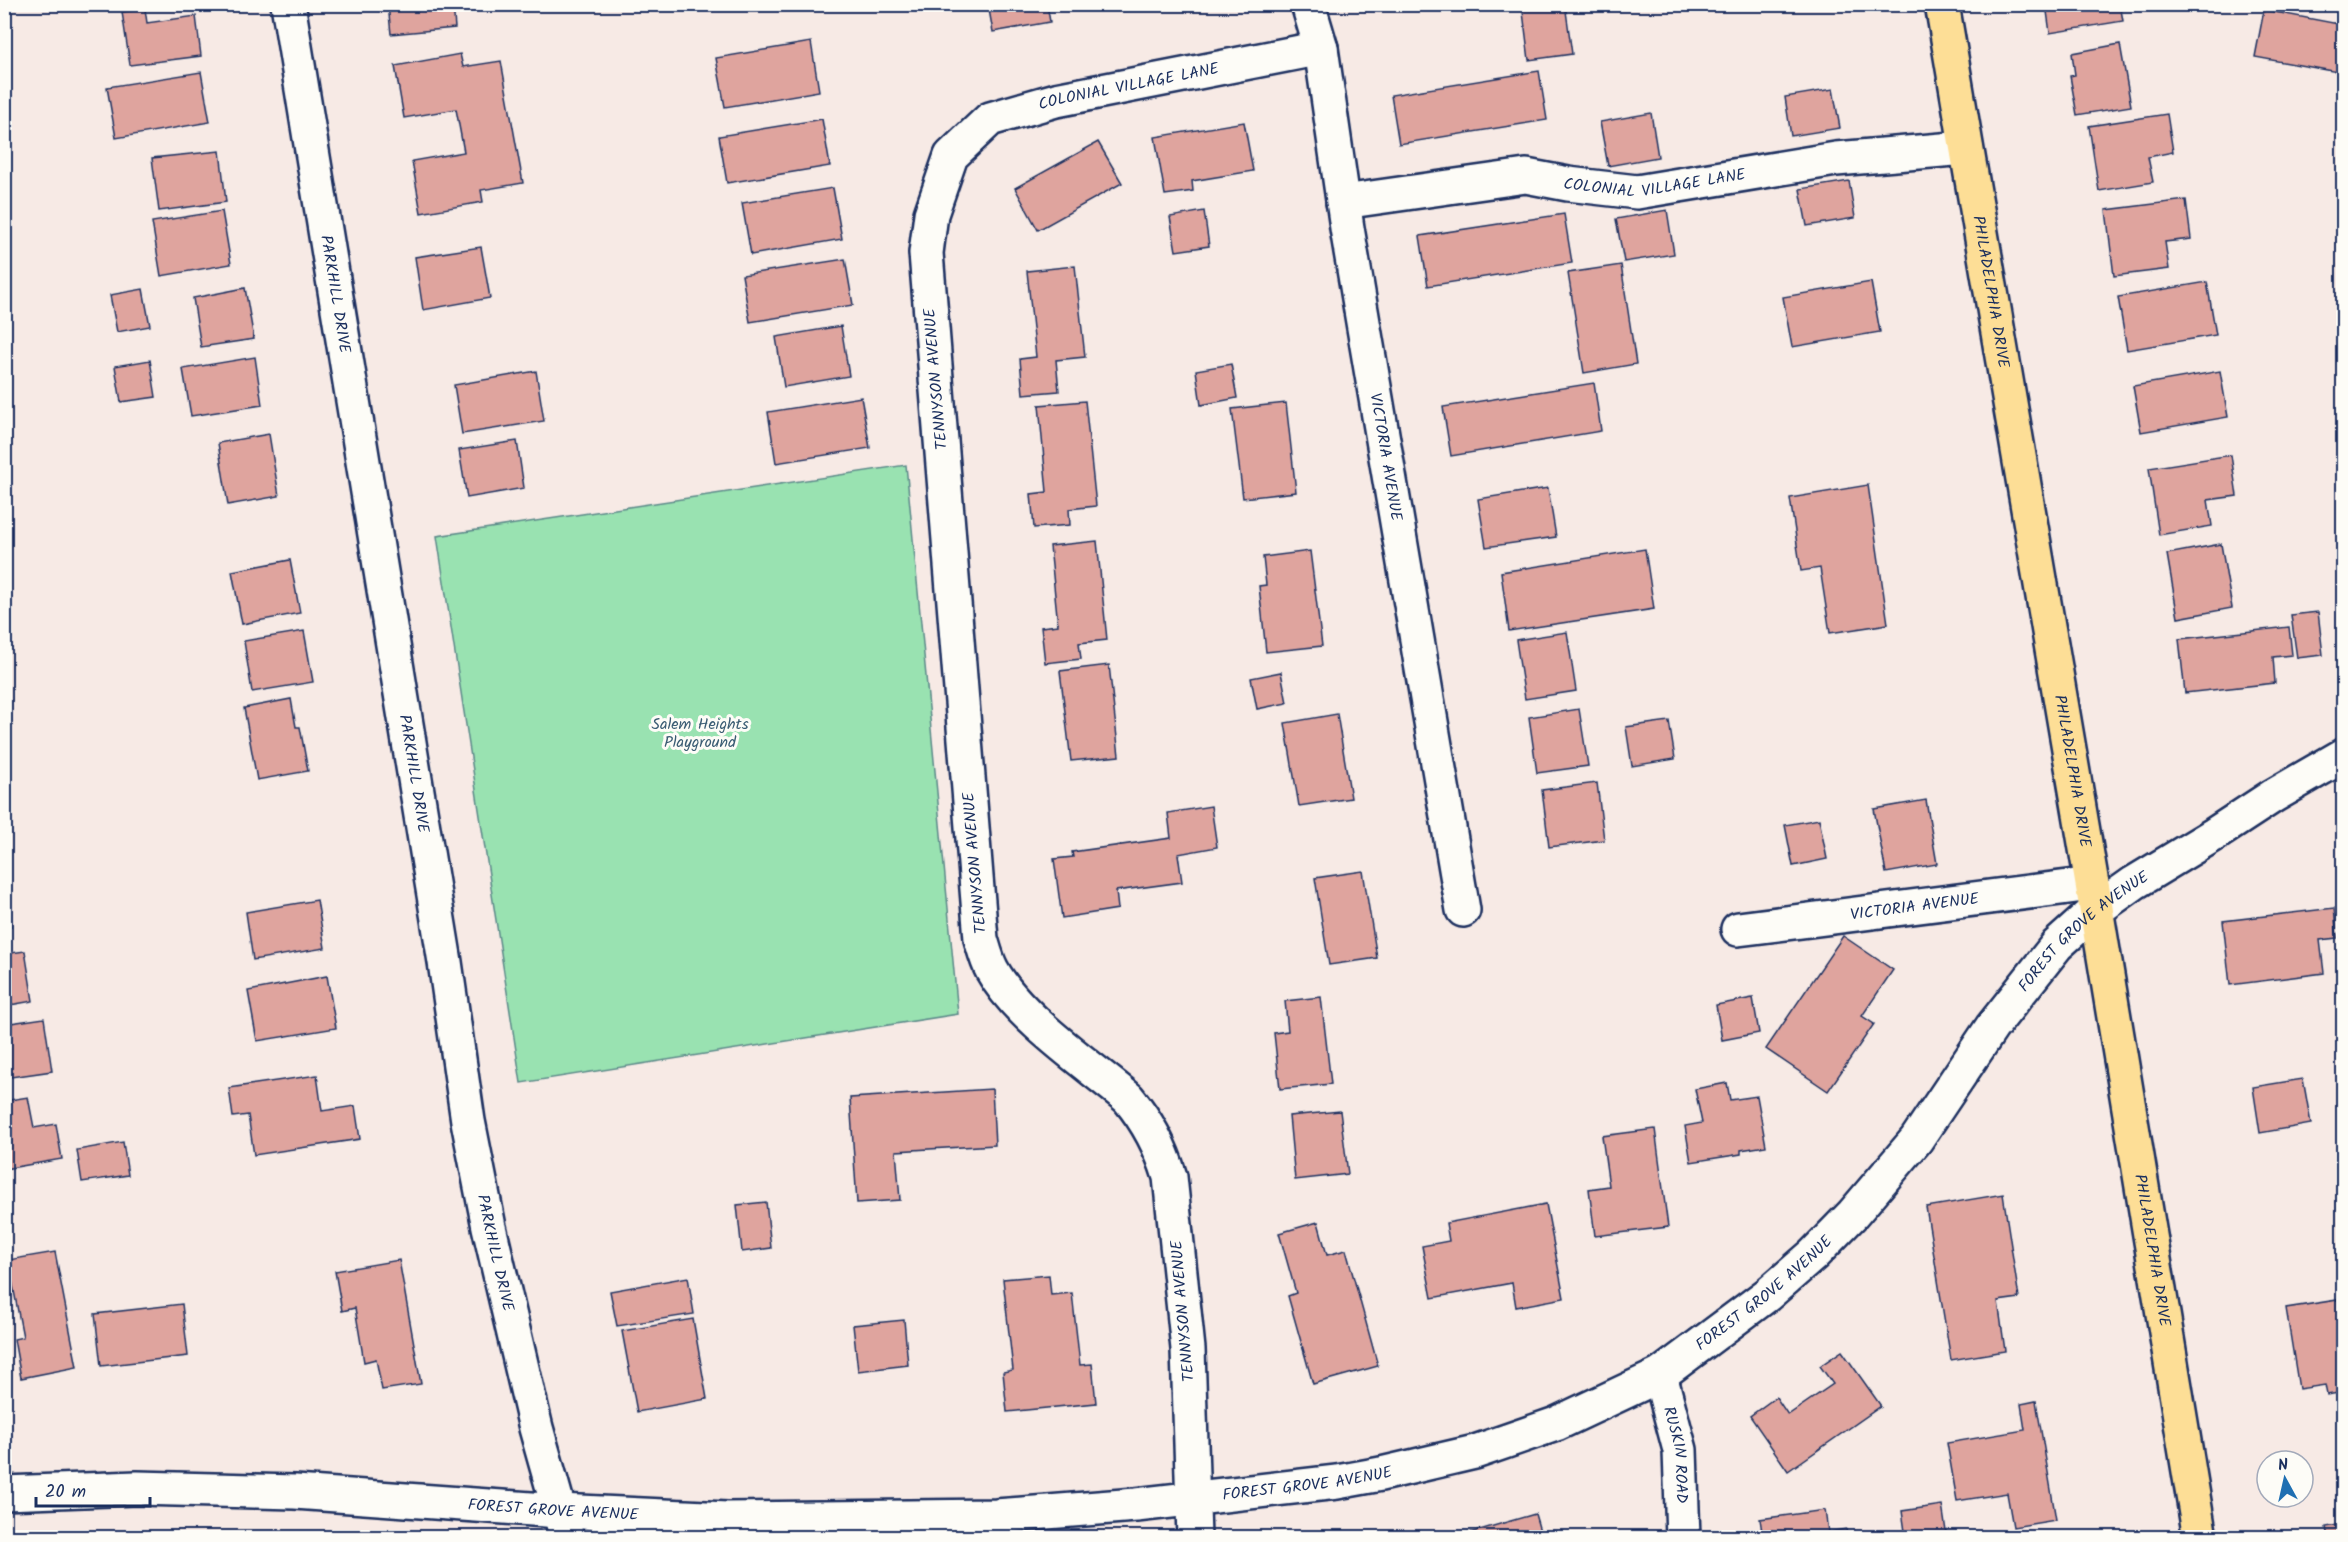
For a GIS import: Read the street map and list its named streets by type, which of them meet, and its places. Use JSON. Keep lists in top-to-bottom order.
{
  "streets": {
    "main road": ["PHILADELPHIA DRIVE"],
    "street": [
      "COLONIAL VILLAGE LANE",
      "PARKHILL DRIVE",
      "TENNYSON AVENUE",
      "VICTORIA AVENUE",
      "FOREST GROVE AVENUE",
      "RUSKIN ROAD"
    ]
  },
  "crossings": [
    ["COLONIAL VILLAGE LANE", "PHILADELPHIA DRIVE"],
    ["COLONIAL VILLAGE LANE", "TENNYSON AVENUE"],
    ["COLONIAL VILLAGE LANE", "VICTORIA AVENUE"],
    ["PHILADELPHIA DRIVE", "VICTORIA AVENUE"],
    ["PHILADELPHIA DRIVE", "FOREST GROVE AVENUE"],
    ["PARKHILL DRIVE", "FOREST GROVE AVENUE"],
    ["TENNYSON AVENUE", "FOREST GROVE AVENUE"],
    ["VICTORIA AVENUE", "FOREST GROVE AVENUE"],
    ["FOREST GROVE AVENUE", "RUSKIN ROAD"]
  ],
  "parks": ["Salem Heights Playground"],
  "scale_bar": "20 m",
  "north": "top"
}
